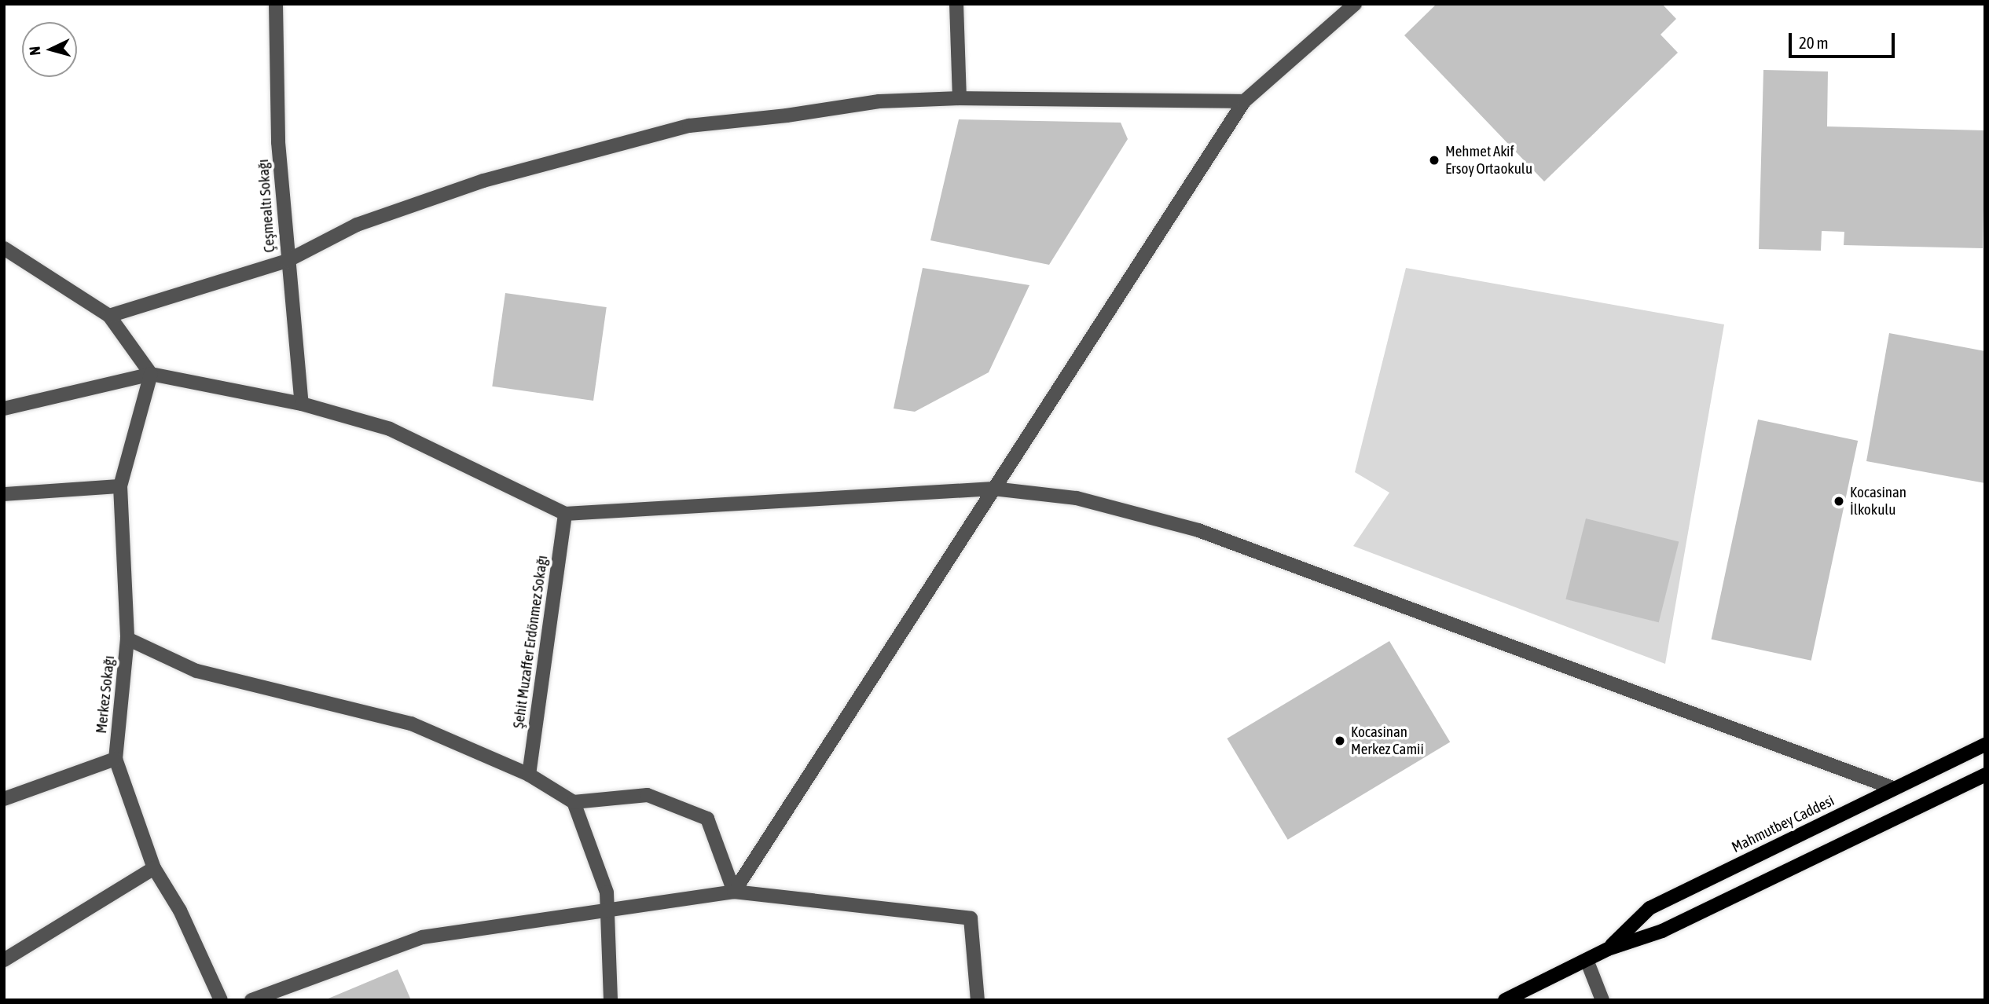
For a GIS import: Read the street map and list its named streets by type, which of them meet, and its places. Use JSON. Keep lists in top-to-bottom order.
{
  "streets": {
    "main road": ["Mahmutbey Caddesi"],
    "street": ["Çeşmealtı Sokağı", "Şehit Muzaffer Erdönmez Sokağı", "Merkez Sokağı"]
  },
  "places": ["Mehmet Akif Ersoy Ortaokulu", "Kocasinan İlkokulu", "Kocasinan Merkez Camii"],
  "scale_bar": "20 m",
  "north": "left"
}
